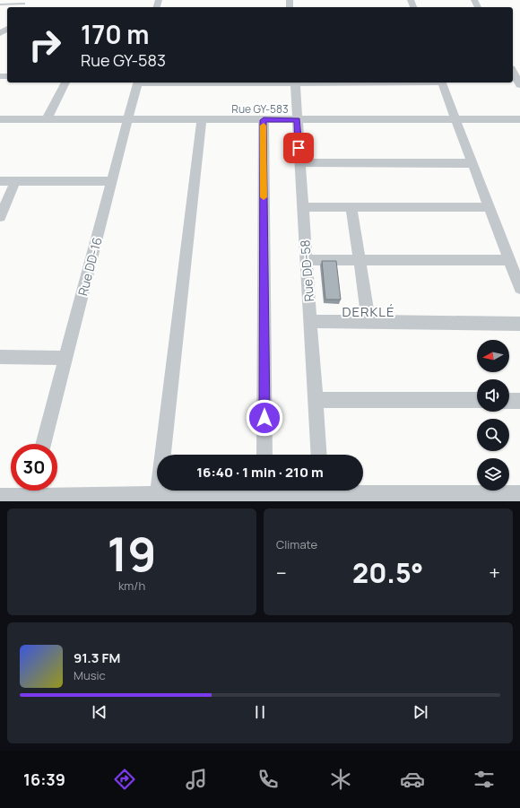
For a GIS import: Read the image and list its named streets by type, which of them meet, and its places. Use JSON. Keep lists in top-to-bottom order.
{
  "streets": {
    "street": ["Rue GY-583", "Rue DD-16", "Rue DD-58"]
  },
  "crossings": [
    ["Rue GY-583", "Rue DD-16"],
    ["Rue GY-583", "Rue DD-58"]
  ],
  "districts": ["DERKLÉ"],
  "north": "left",
  "page": {
    "turn": ["170 m", "Rue GY-583"],
    "limit": "30",
    "trip": "16:40 · 1 min · 210 m",
    "tile": [
      ["19", "km/h"],
      "Climate"
    ],
    "heat": ["−", "20.5°", "+"],
    "song": ["91.3 FM", "Music"],
    "tabs": "16:39"
  }
}
